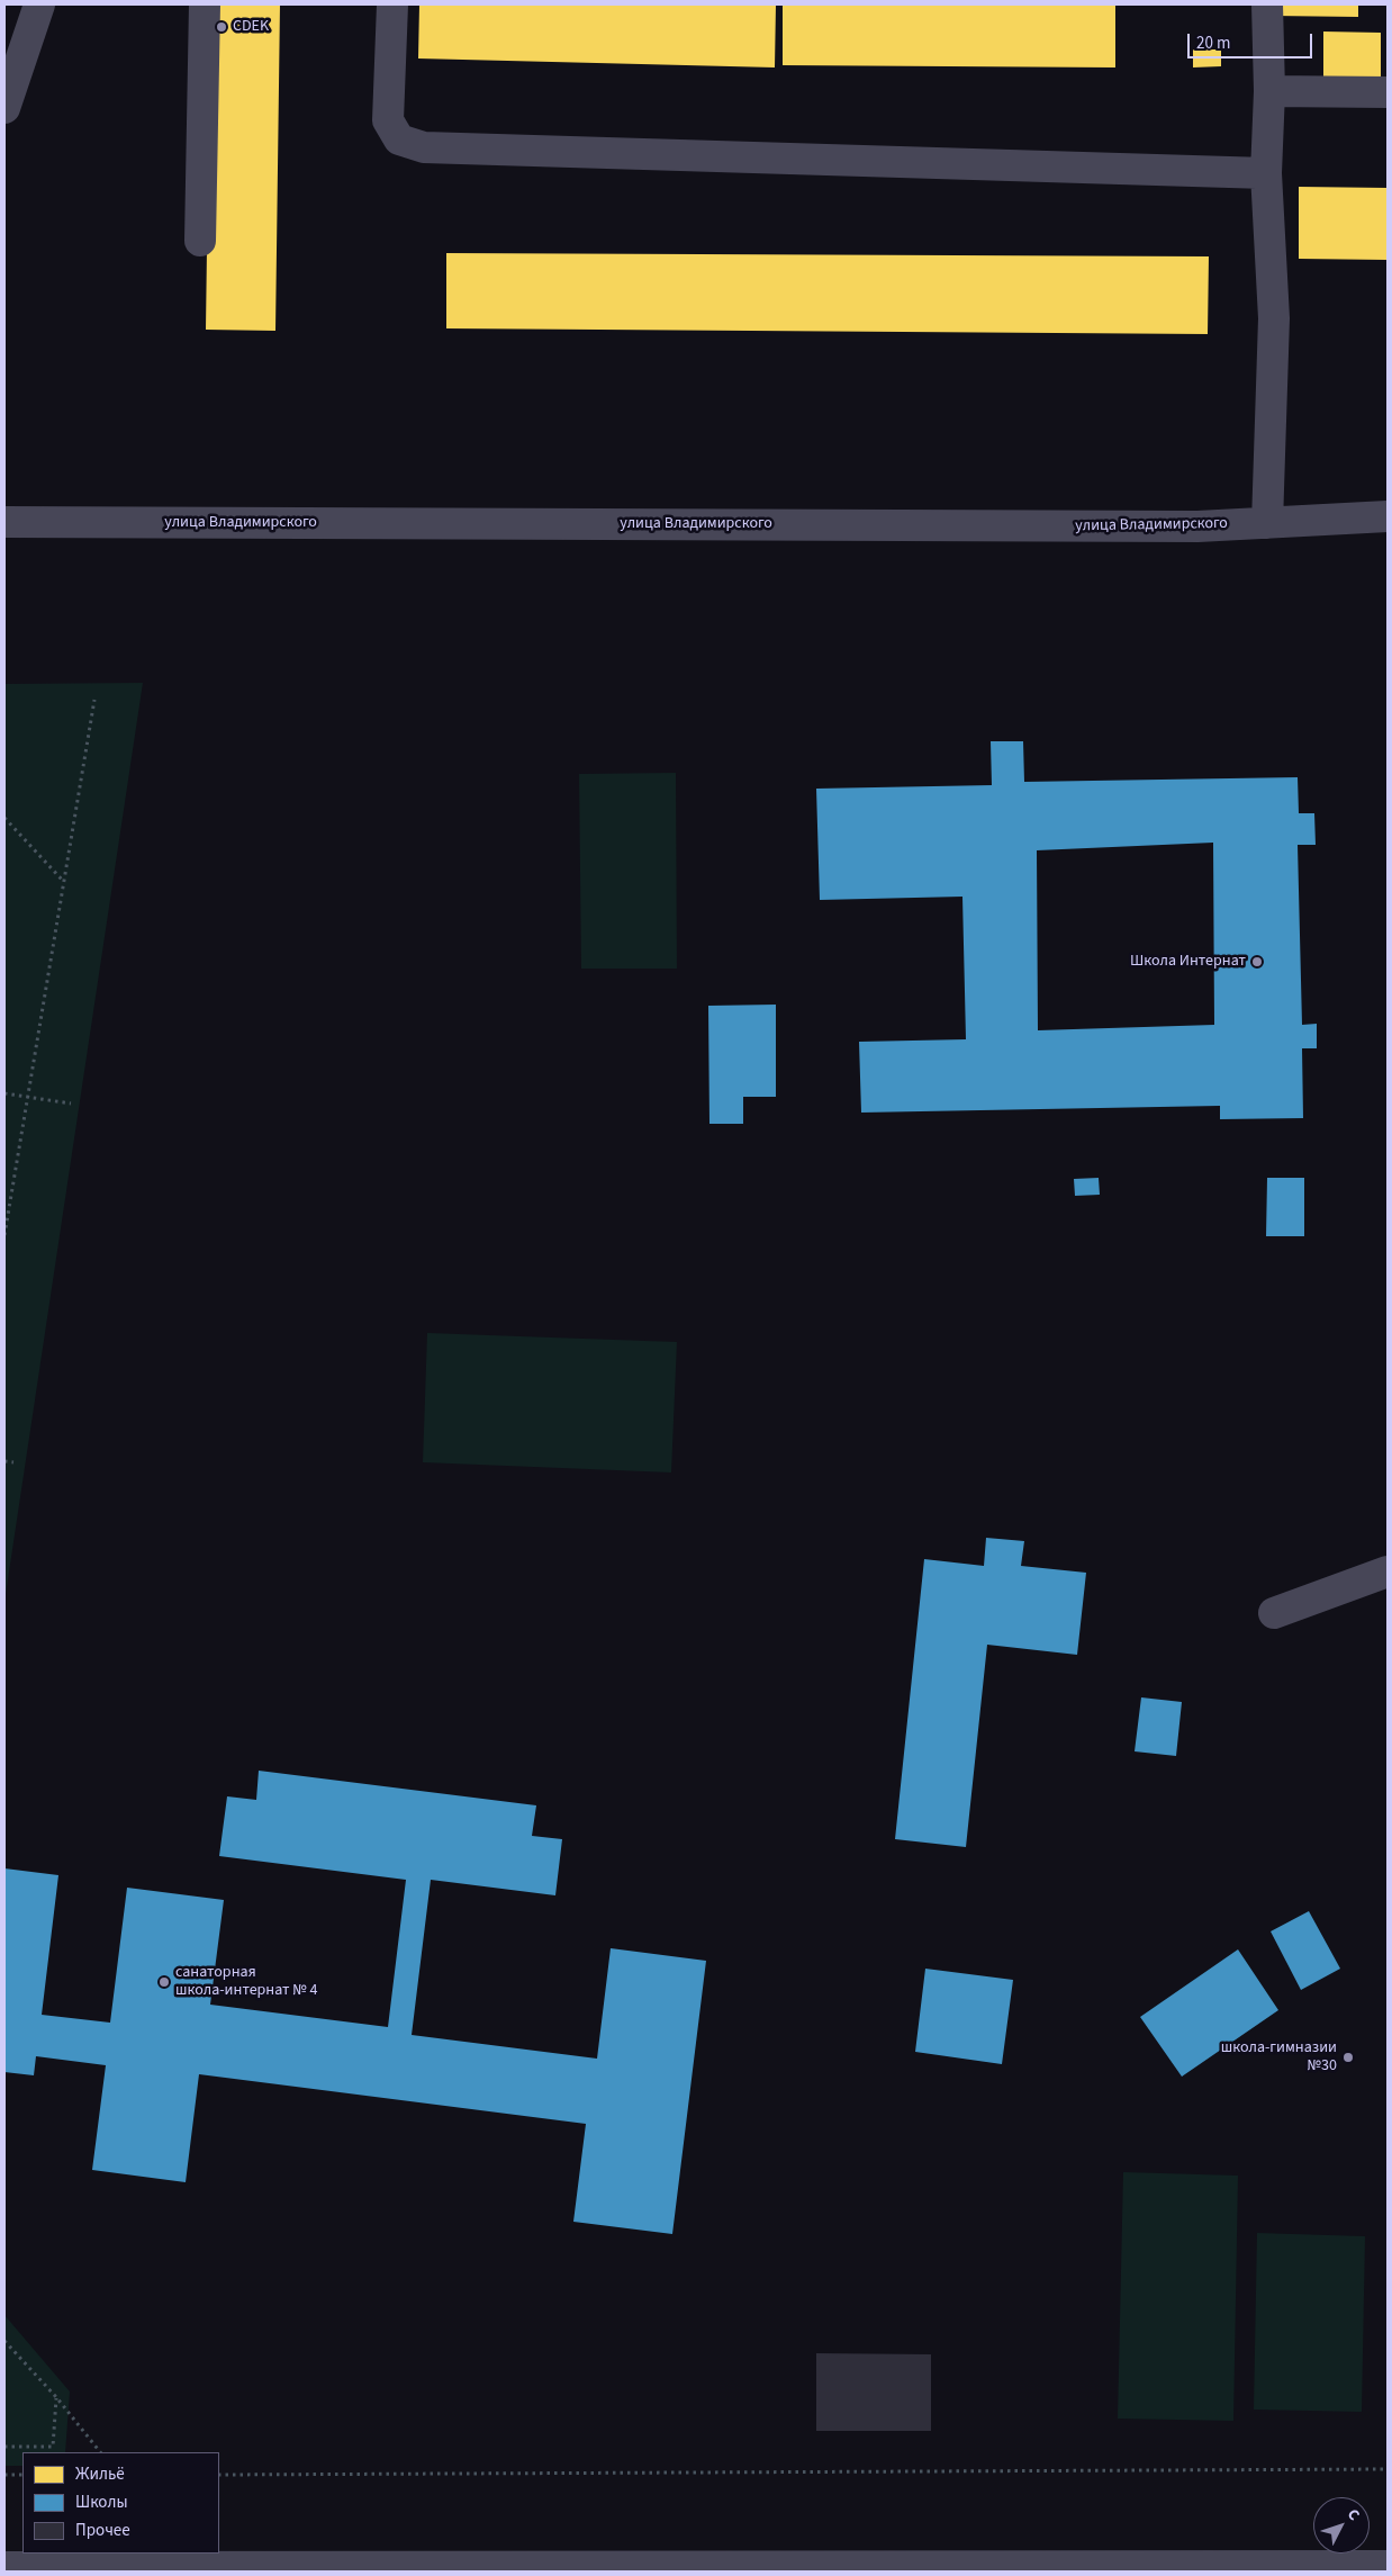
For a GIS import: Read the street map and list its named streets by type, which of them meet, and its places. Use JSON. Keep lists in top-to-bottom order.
{
  "streets": {
    "street": ["улица Владимирского"]
  },
  "places": [
    "CDEK",
    "Школа Интернат",
    "санаторная школа-интернат № 4",
    "школа-гимназии №30"
  ],
  "legend": ["Жильё", "Школы", "Прочее"],
  "scale_bar": "20 m",
  "north": "top right"
}
